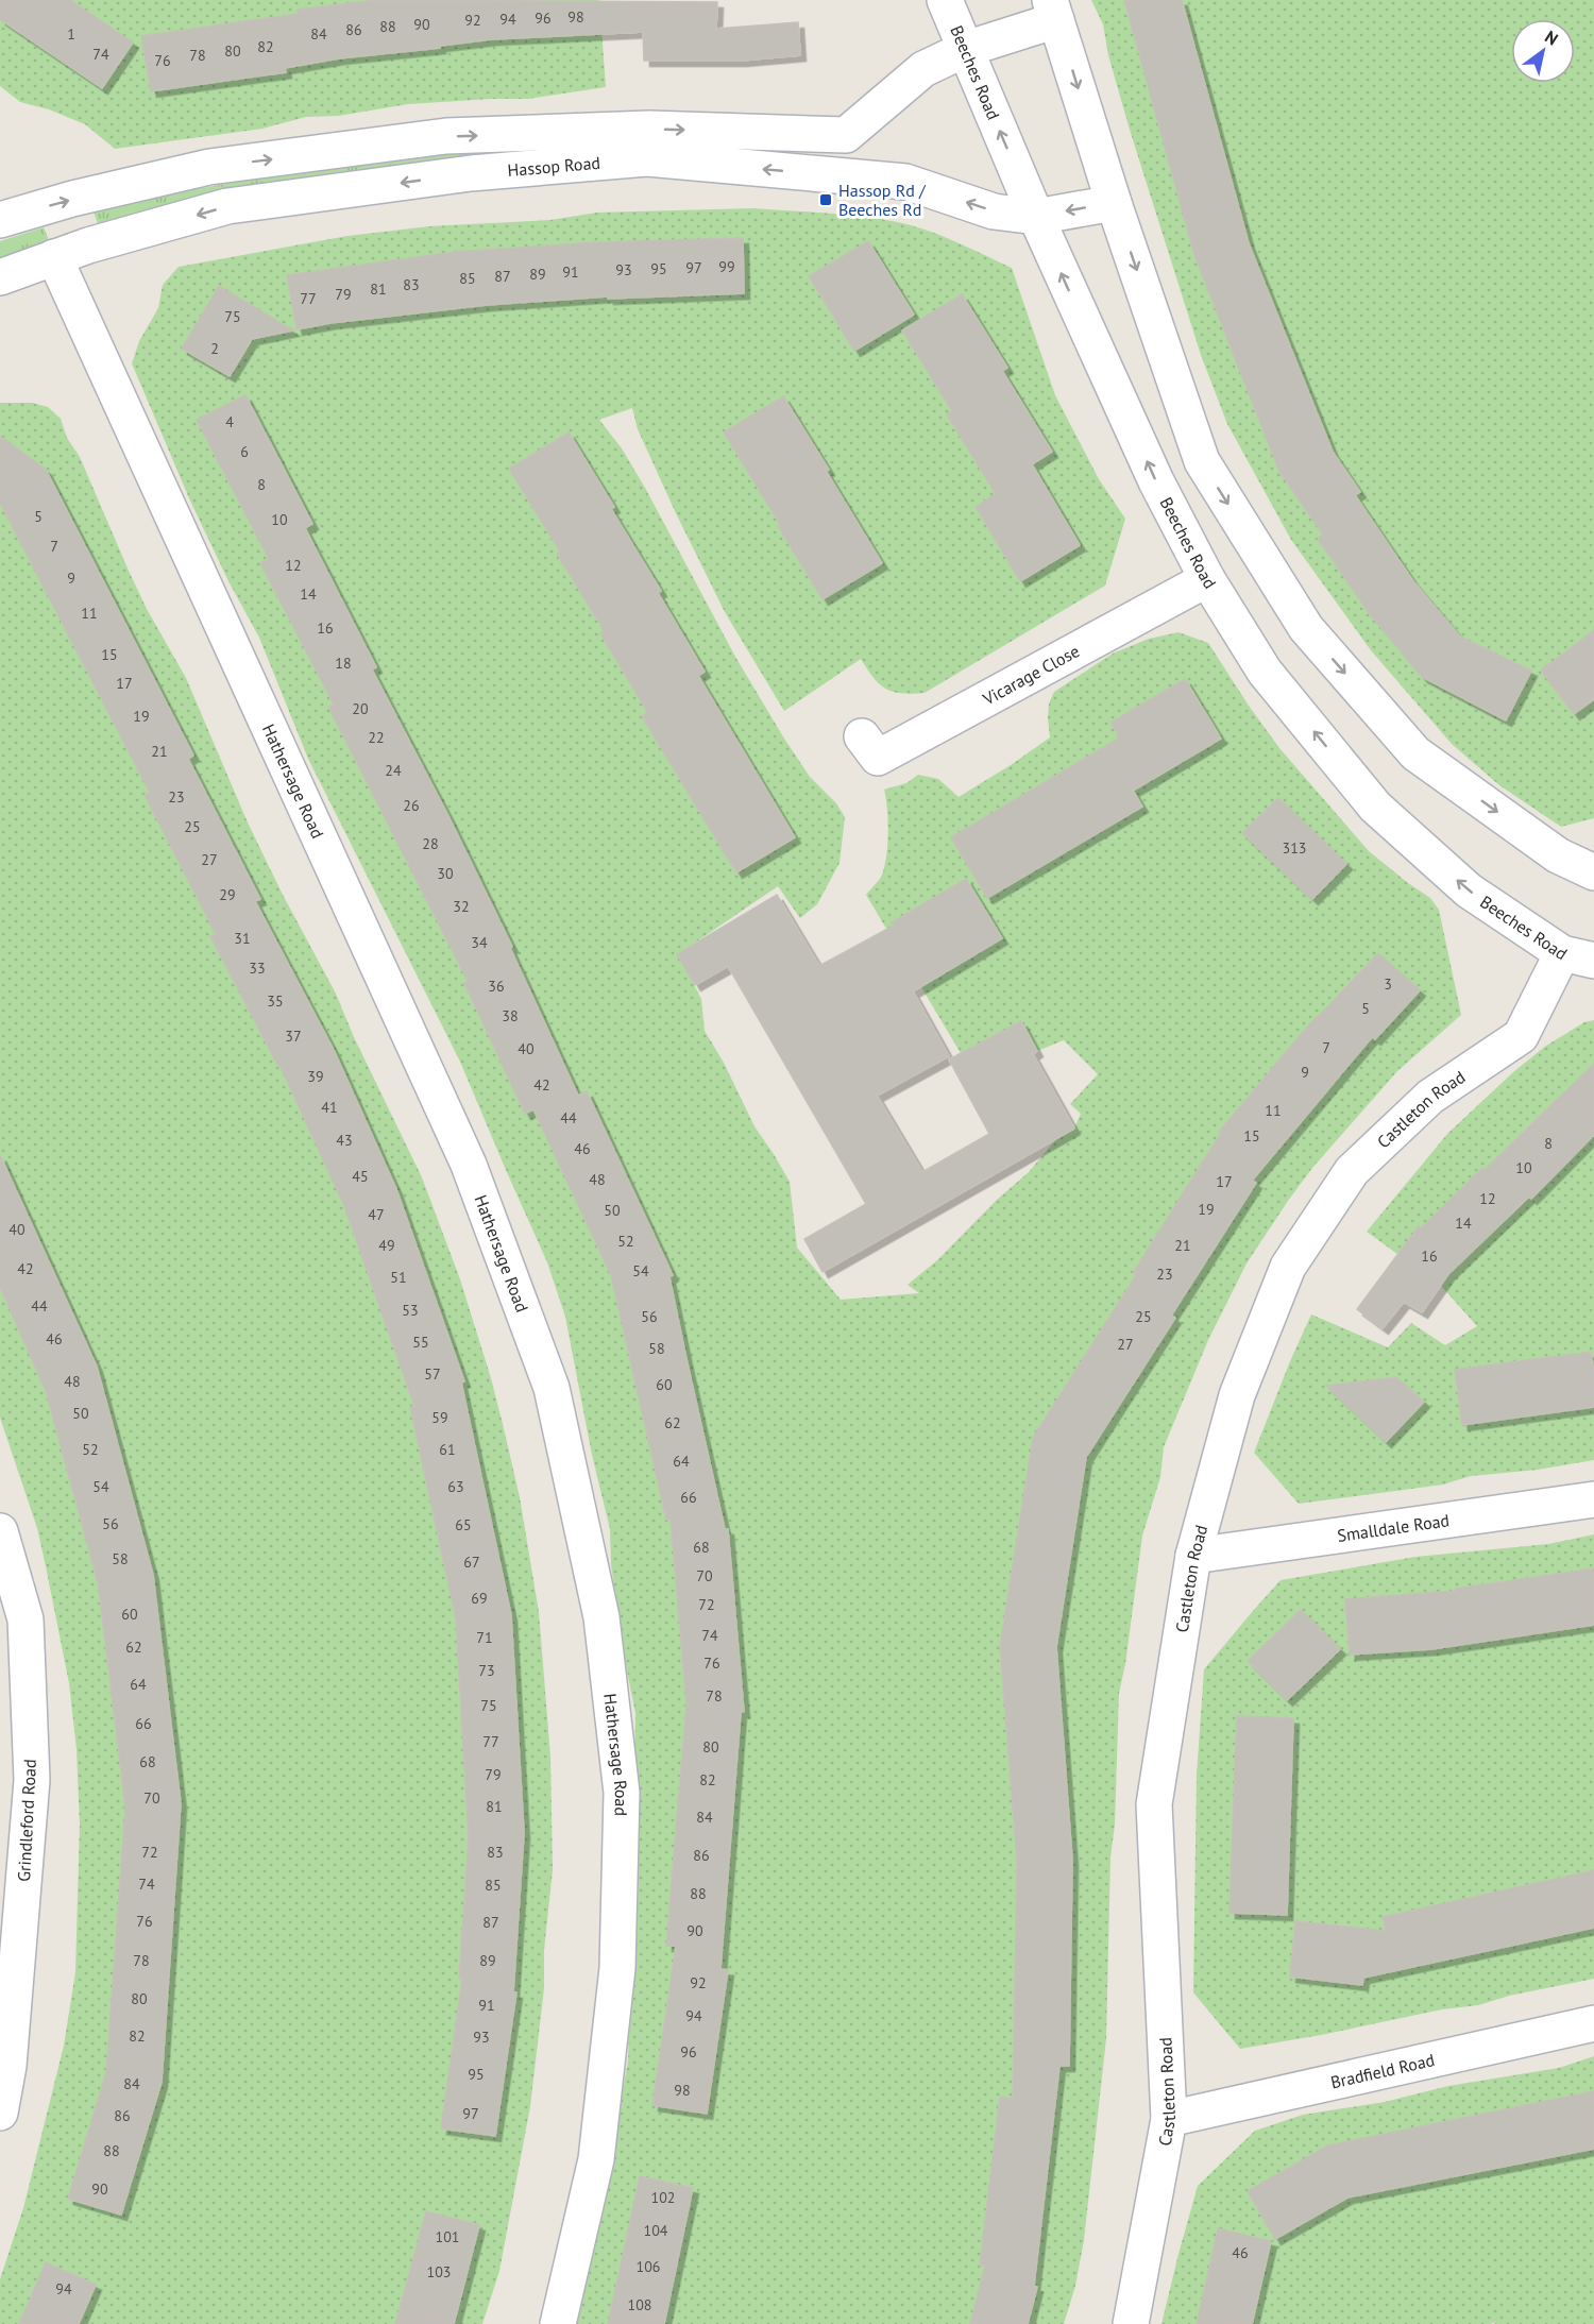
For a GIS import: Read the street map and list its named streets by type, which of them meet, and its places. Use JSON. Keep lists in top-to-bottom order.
{
  "streets": {
    "street": [
      "Beeches Road",
      "Hassop Road",
      "Vicarage Close",
      "Hathersage Road",
      "Castleton Road",
      "Smalldale Road",
      "Grindleford Road",
      "Bradfield Road"
    ]
  },
  "crossings": [
    ["Beeches Road", "Hassop Road"],
    ["Beeches Road", "Vicarage Close"],
    ["Beeches Road", "Castleton Road"],
    ["Hassop Road", "Hathersage Road"],
    ["Castleton Road", "Smalldale Road"],
    ["Castleton Road", "Bradfield Road"]
  ],
  "places": {
    "transit": ["Hassop Rd / Beeches Rd"]
  },
  "house_numbers": [
    "98",
    "96",
    "94",
    "92",
    "90",
    "88",
    "86",
    "1",
    "84",
    "82",
    "80",
    "74",
    "78",
    "76",
    "99",
    "97",
    "95",
    "93",
    "91",
    "89",
    "87",
    "85",
    "83",
    "81",
    "79",
    "77",
    "75",
    "2",
    "4",
    "6",
    "8",
    "5",
    "10",
    "7",
    "12",
    "9",
    "14",
    "11",
    "16",
    "15",
    "18",
    "17",
    "20",
    "19",
    "22",
    "21",
    "24",
    "23",
    "26",
    "25",
    "28",
    "313",
    "27",
    "30",
    "29",
    "32",
    "31",
    "34",
    "33",
    "3",
    "36",
    "35",
    "5",
    "38",
    "37",
    "7",
    "40",
    "9",
    "39",
    "42",
    "41",
    "11",
    "44",
    "15",
    "43",
    "8",
    "46",
    "10",
    "45",
    "48",
    "17",
    "12",
    "19",
    "50",
    "47",
    "14",
    "40",
    "52",
    "49",
    "21",
    "16",
    "42",
    "54",
    "23",
    "51",
    "44",
    "53",
    "56",
    "25",
    "46",
    "55",
    "27",
    "58",
    "57",
    "48",
    "60",
    "50",
    "59",
    "62",
    "52",
    "61",
    "64",
    "54",
    "63",
    "66",
    "56",
    "65",
    "68",
    "58",
    "67",
    "70",
    "69",
    "72",
    "60",
    "74",
    "71",
    "62",
    "76",
    "73",
    "64",
    "78",
    "75",
    "66",
    "77",
    "80",
    "68",
    "79",
    "82",
    "70",
    "81",
    "84",
    "72",
    "83",
    "86",
    "74",
    "85",
    "88",
    "76",
    "87",
    "90",
    "78",
    "89",
    "92",
    "80",
    "91",
    "94",
    "82",
    "93",
    "96",
    "95",
    "84",
    "98",
    "97",
    "86",
    "88",
    "90",
    "102",
    "104",
    "101",
    "46",
    "106",
    "103",
    "94",
    "108"
  ],
  "north": "top right"
}
